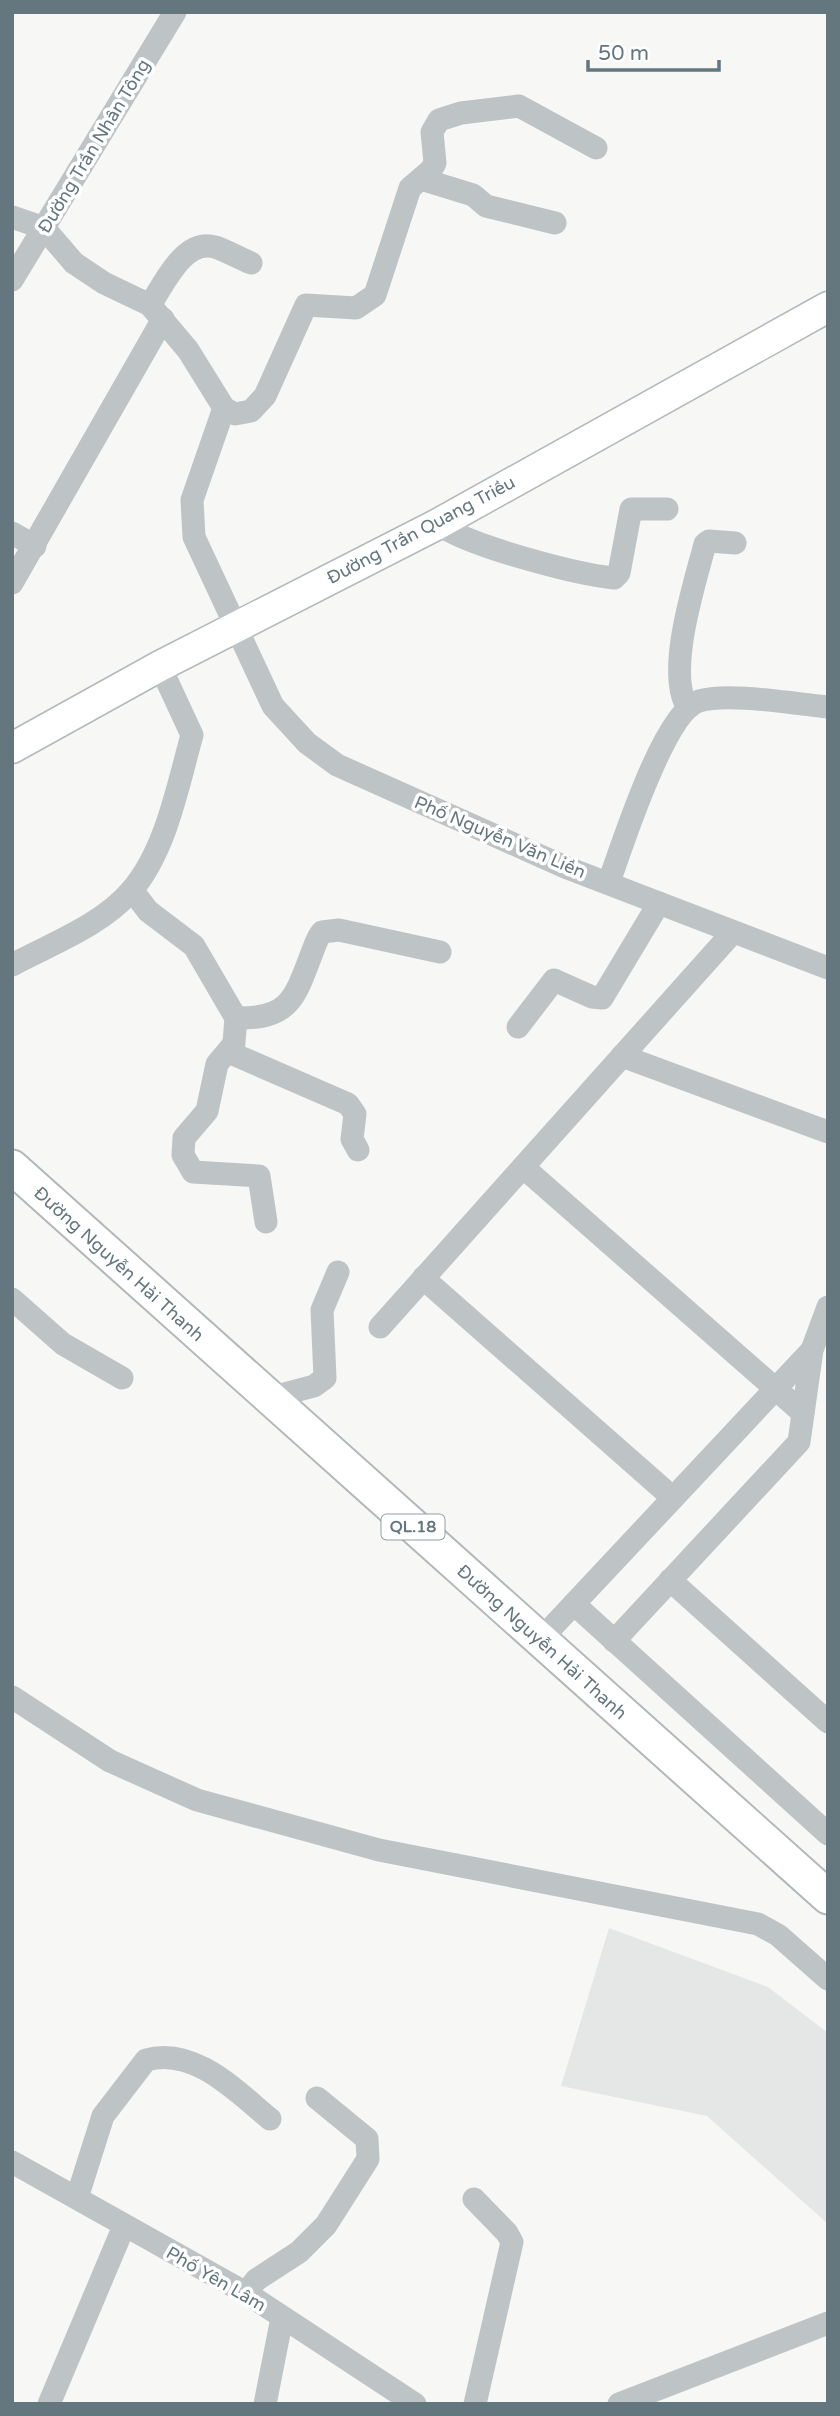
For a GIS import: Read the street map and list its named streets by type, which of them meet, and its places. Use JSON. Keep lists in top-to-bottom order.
{
  "streets": {
    "highway": ["Đường Nguyễn Hải Thanh", "QL.18"],
    "main road": ["Đường Trần Quang Triều"],
    "street": ["Đường Trần Nhân Tông", "Phố Nguyễn Văn Liền", "Phố Yên Lâm"]
  },
  "crossings": [
    ["Đường Trần Quang Triều", "Phố Nguyễn Văn Liền"]
  ],
  "scale_bar": "50 m"
}
